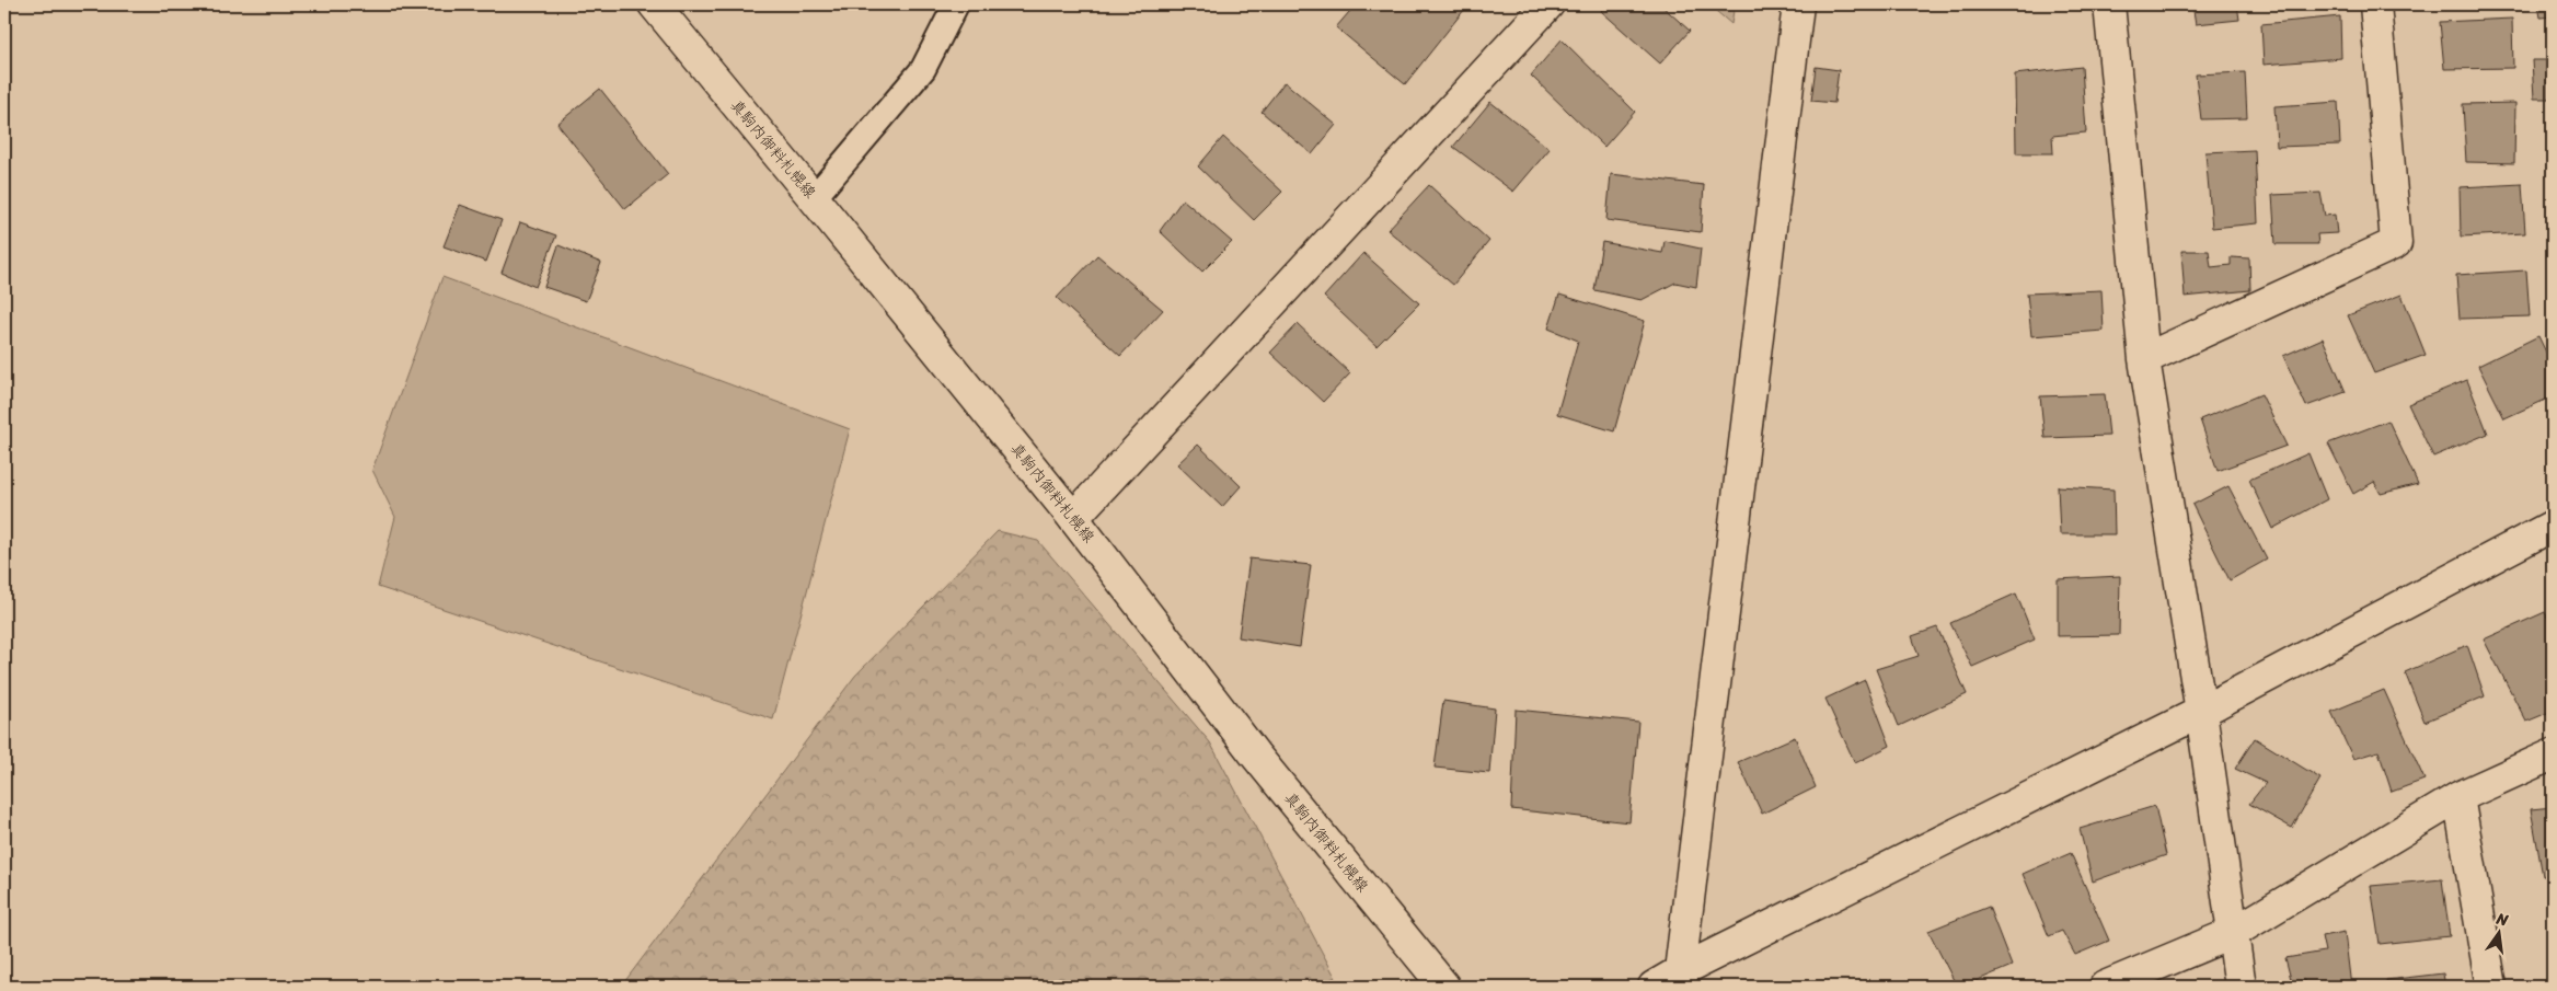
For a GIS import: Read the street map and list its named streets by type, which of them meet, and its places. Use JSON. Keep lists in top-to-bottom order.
{
  "streets": {
    "street": ["真駒内御料札幌線"]
  },
  "north": "top"
}
